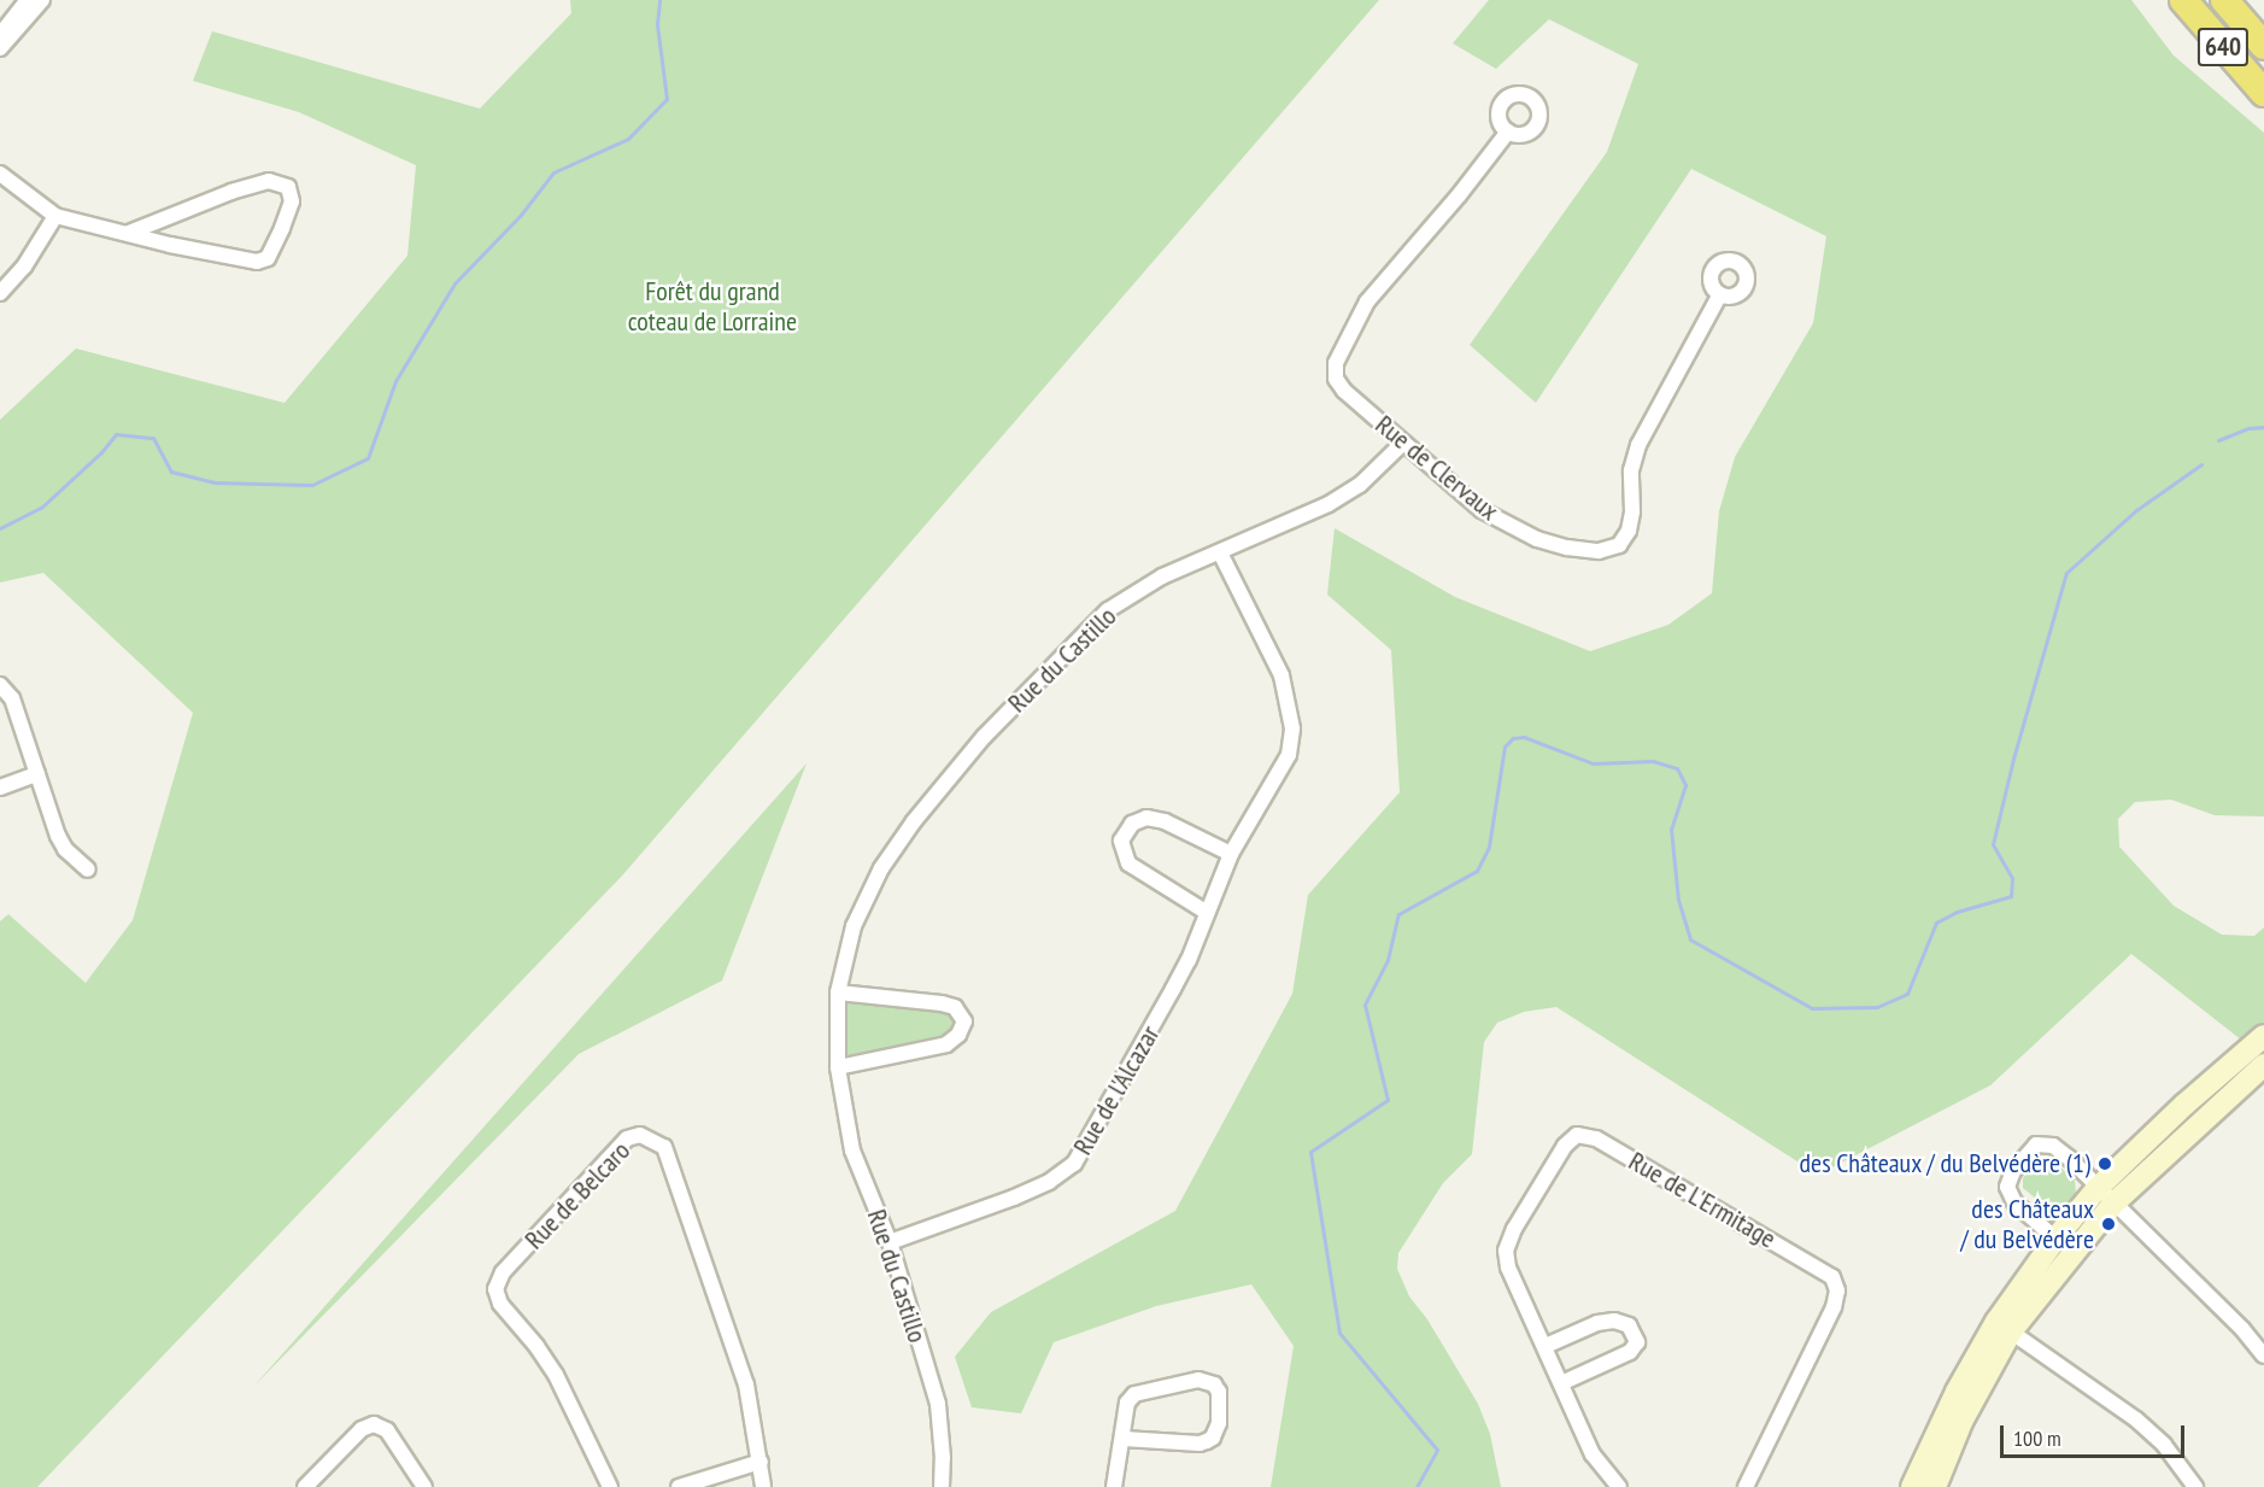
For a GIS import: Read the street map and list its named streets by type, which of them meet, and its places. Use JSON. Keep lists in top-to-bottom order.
{
  "streets": {
    "highway": ["640"],
    "street": [
      "Rue de Clervaux",
      "Rue du Castillo",
      "Rue de l'Alcazar",
      "Rue de Belcaro",
      "Rue de L'Ermitage"
    ]
  },
  "crossings": [
    ["Rue de Clervaux", "Rue du Castillo"],
    ["Rue du Castillo", "Rue de l'Alcazar"]
  ],
  "parks": ["Forêt du grand coteau de Lorraine"],
  "places": ["des Châteaux / du Belvédère (1)", "des Châteaux / du Belvédère"],
  "scale_bar": "100 m"
}
